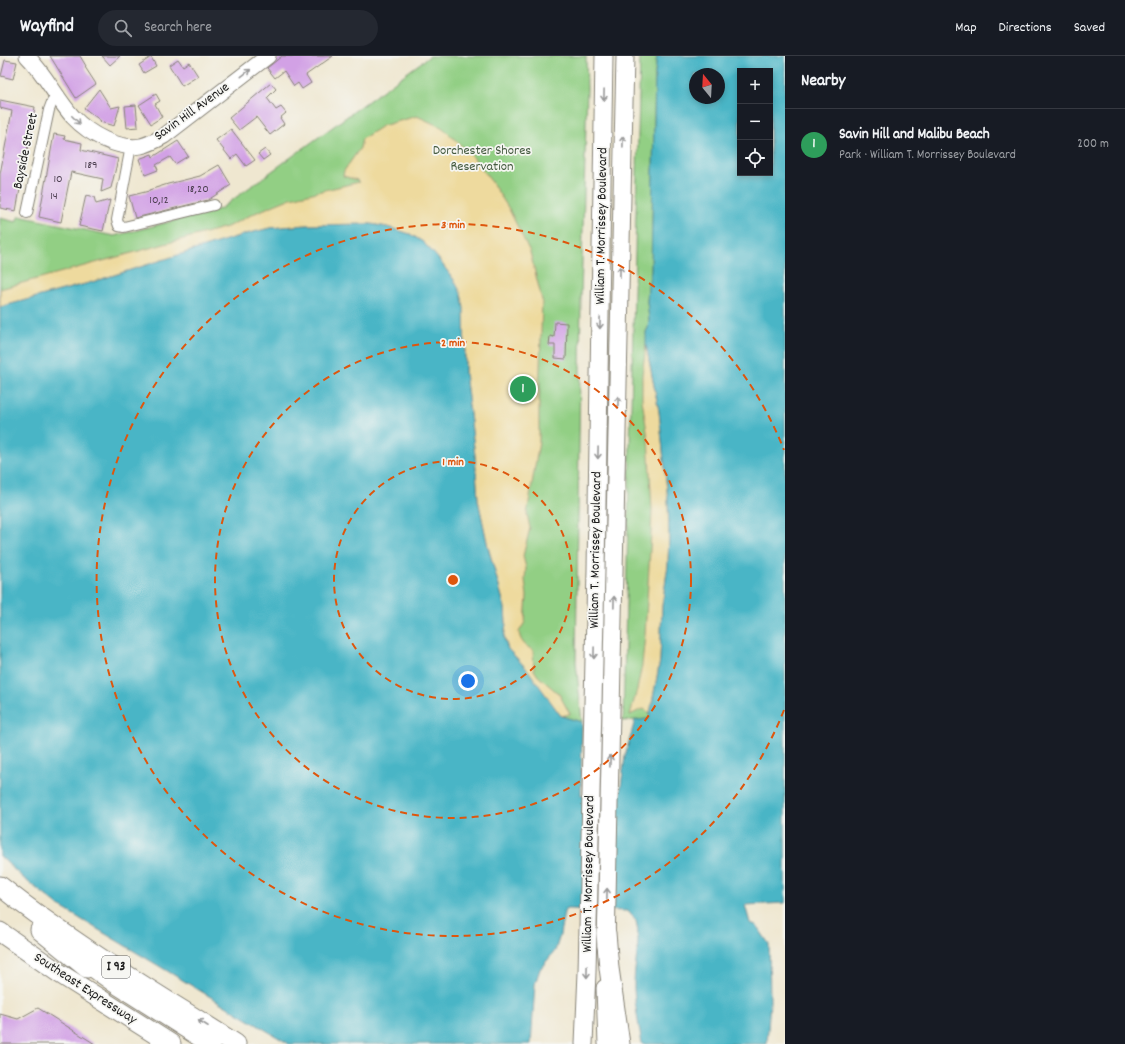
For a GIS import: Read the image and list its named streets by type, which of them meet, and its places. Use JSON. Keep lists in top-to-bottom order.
{
  "streets": {
    "highway": ["I 93", "Southeast Expressway"],
    "main road": ["William T. Morrissey Boulevard"],
    "street": ["Savin Hill Avenue", "Bayside Street"]
  },
  "crossings": [
    ["Savin Hill Avenue", "Bayside Street"]
  ],
  "one_way": ["Savin Hill Avenue"],
  "parks": ["Dorchester Shores Reservation"],
  "house_numbers": [
    "189",
    "10",
    "18,20",
    "14",
    "10,12"
  ],
  "north": "top",
  "page": {
    "header": "Wayfind",
    "search": "Search here",
    "nav": ["Map", "Directions", "Saved"],
    "heading": "Nearby",
    "map_buttons": ["+", "−"],
    "list": [
      {
        "mark": "1",
        "name": "Savin Hill and Malibu Beach",
        "note": "Park · William T. Morrissey Boulevard",
        "value": "200 m"
      }
    ],
    "pins": "1"
  },
  "rings": ["3 min", "2 min", "1 min"]
}
